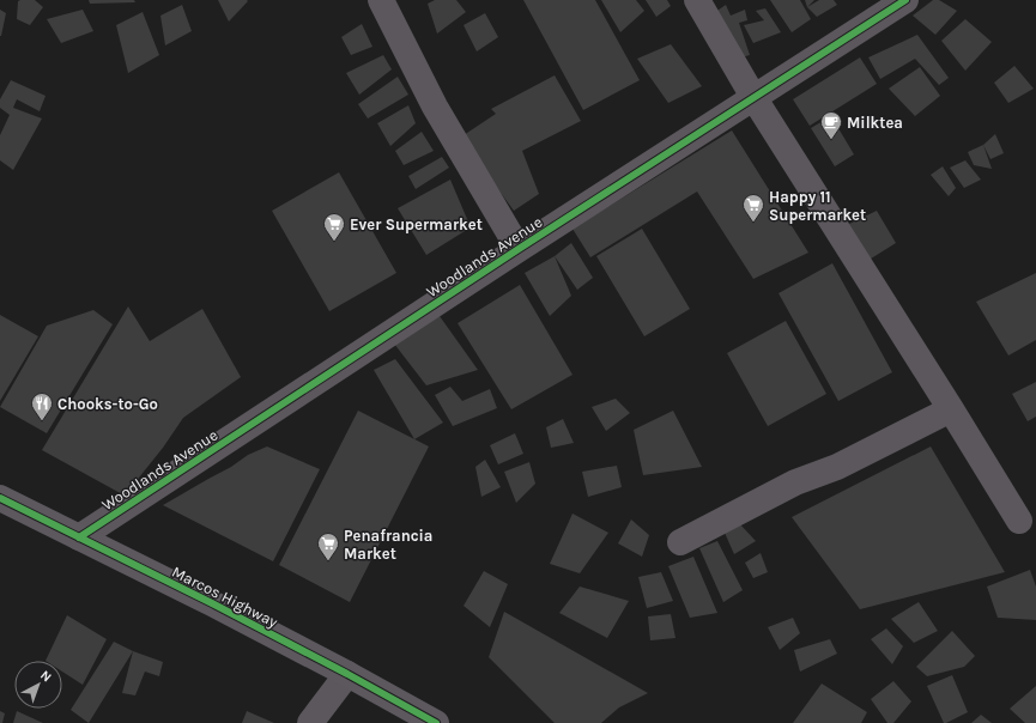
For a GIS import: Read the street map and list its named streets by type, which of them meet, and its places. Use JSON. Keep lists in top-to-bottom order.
{
  "streets": {
    "main road": ["Marcos Highway"],
    "street": ["Woodlands Avenue"]
  },
  "crossings": [
    ["Woodlands Avenue", "Marcos Highway"]
  ],
  "places": {
    "cafe": ["Milktea"],
    "supermarket": ["Happy 11 Supermarket", "Ever Supermarket", "Penafrancia Market"],
    "restaurant": ["Chooks-to-Go"]
  },
  "north": "top right"
}
